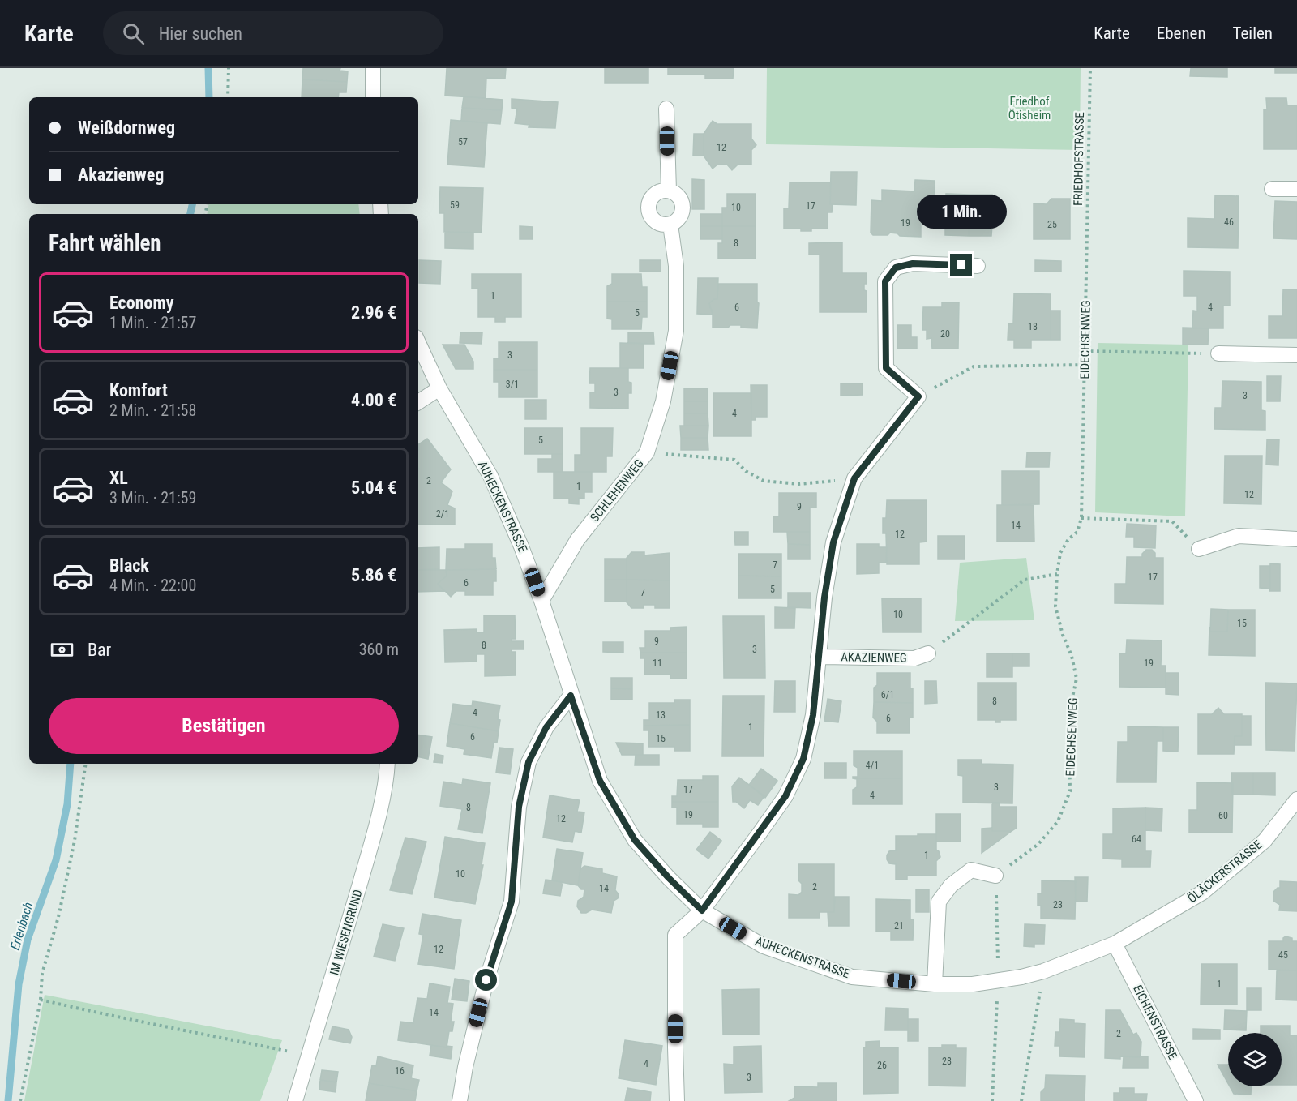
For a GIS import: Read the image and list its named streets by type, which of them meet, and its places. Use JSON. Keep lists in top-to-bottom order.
{
  "streets": {
    "street": [
      "SCHLEHENWEG",
      "AUHECKENSTRASSE",
      "AKAZIENWEG",
      "ÖLÄCKERSTRASSE",
      "IM WIESENGRUND",
      "EICHENSTRASSE"
    ],
    "path": ["FRIEDHOFSTRASSE", "EIDECHSENWEG"]
  },
  "crossings": [
    ["FRIEDHOFSTRASSE", "EIDECHSENWEG"],
    ["SCHLEHENWEG", "AUHECKENSTRASSE"],
    ["AUHECKENSTRASSE", "ÖLÄCKERSTRASSE"],
    ["AUHECKENSTRASSE", "EICHENSTRASSE"],
    ["ÖLÄCKERSTRASSE", "EICHENSTRASSE"]
  ],
  "water": ["Erlenbach"],
  "parks": ["Friedhof Ötisheim"],
  "house_numbers": [
    "57",
    "12",
    "59",
    "17",
    "10",
    "46",
    "19",
    "25",
    "8",
    "1",
    "6",
    "4",
    "5",
    "18",
    "20",
    "3",
    "3/1",
    "3",
    "3",
    "4",
    "5",
    "2",
    "1",
    "12",
    "9",
    "2/1",
    "14",
    "12",
    "7",
    "17",
    "6",
    "5",
    "7",
    "10",
    "15",
    "9",
    "8",
    "3",
    "11",
    "19",
    "6/1",
    "8",
    "4",
    "13",
    "6",
    "1",
    "6",
    "15",
    "4/1",
    "3",
    "17",
    "4",
    "8",
    "19",
    "60",
    "12",
    "64",
    "1",
    "10",
    "2",
    "14",
    "23",
    "21",
    "12",
    "45",
    "1",
    "14",
    "2",
    "28",
    "4",
    "26",
    "16",
    "3"
  ],
  "page": {
    "header": "Karte",
    "search": "Hier suchen",
    "nav": ["Karte", "Ebenen", "Teilen"],
    "banner": ["Weißdornweg", "Akazienweg"],
    "bubble": "1 Min.",
    "heading": "Fahrt wählen",
    "list": [
      {
        "name": "Economy",
        "note": "1 Min. · 21:57",
        "value": "2.96 €"
      },
      {
        "name": "Komfort",
        "note": "2 Min. · 21:58",
        "value": "4.00 €"
      },
      {
        "name": "XL",
        "note": "3 Min. · 21:59",
        "value": "5.04 €"
      },
      {
        "name": "Black",
        "note": "4 Min. · 22:00",
        "value": "5.86 €"
      }
    ],
    "pay": ["Bar", "360 m"],
    "buttons": "Bestätigen"
  }
}
